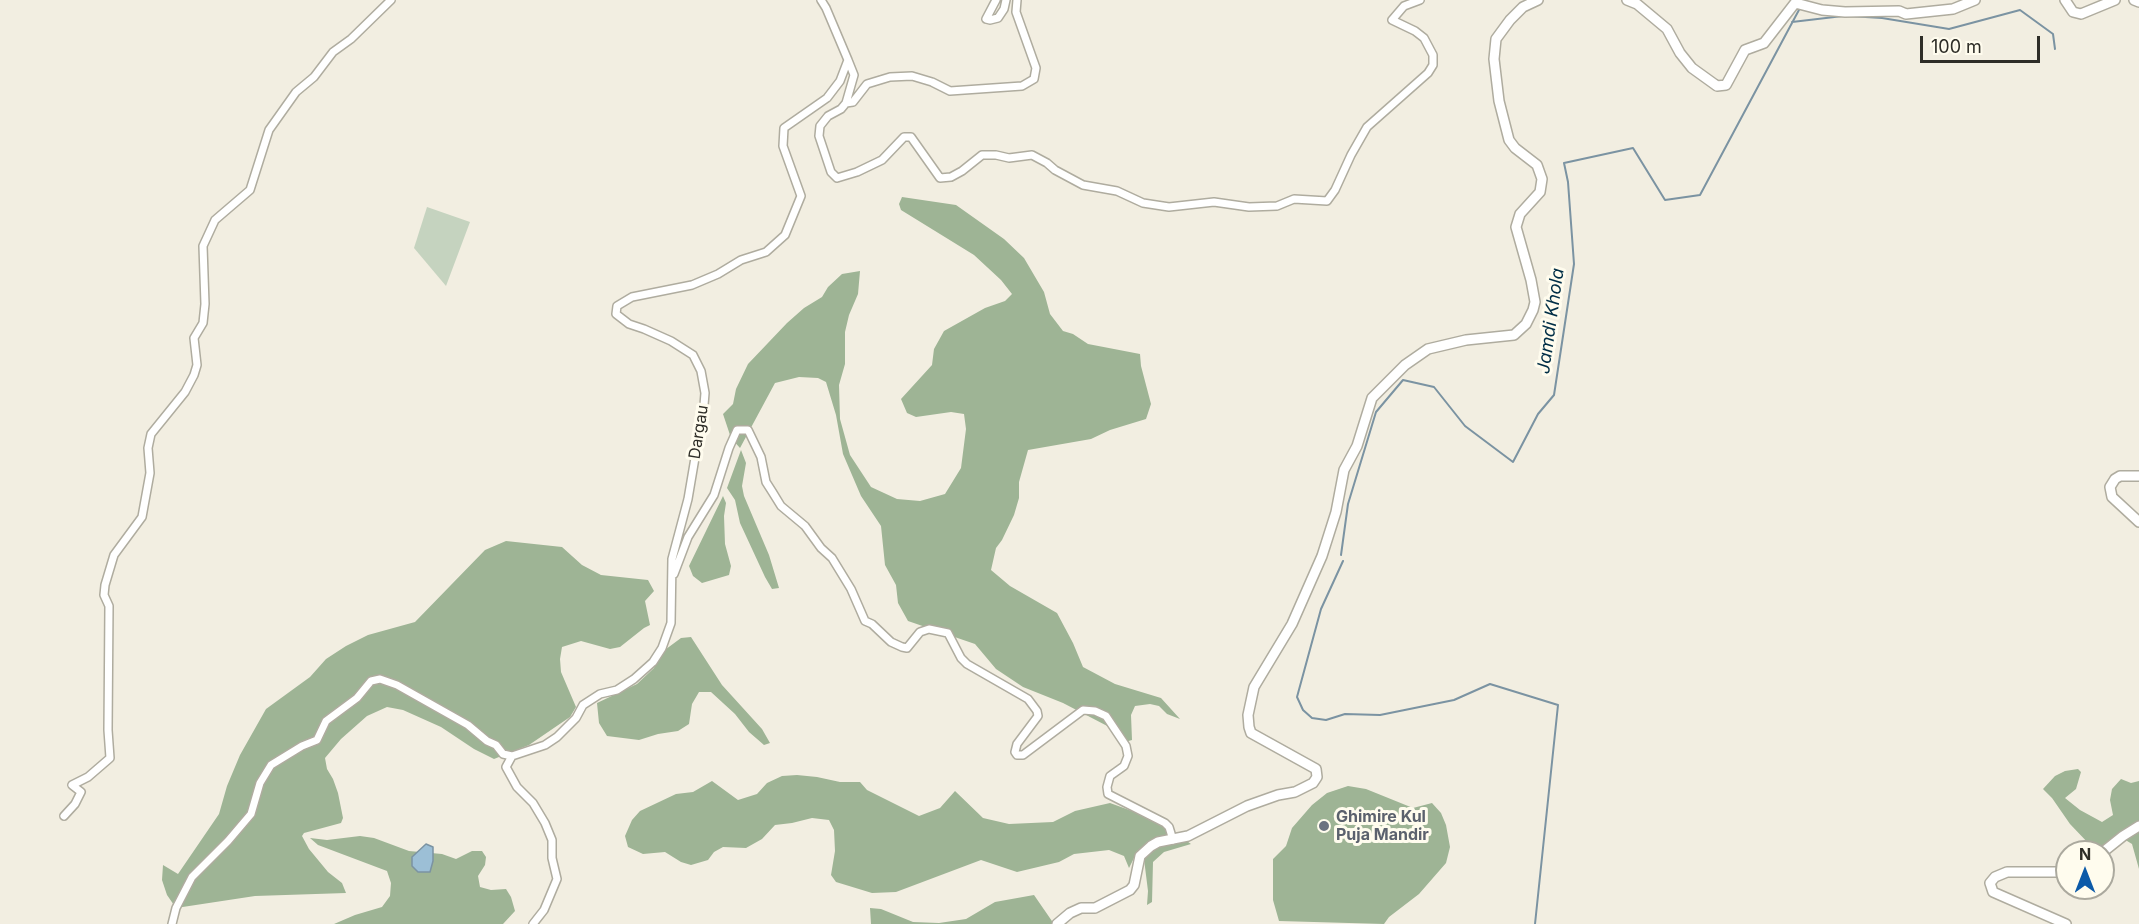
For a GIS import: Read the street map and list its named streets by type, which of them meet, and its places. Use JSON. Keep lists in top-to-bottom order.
{
  "streets": {
    "street": ["Dargau"]
  },
  "water": ["Jamdi Khola"],
  "places": ["Ghimire Kul Puja Mandir"],
  "scale_bar": "100 m",
  "north": "top"
}
